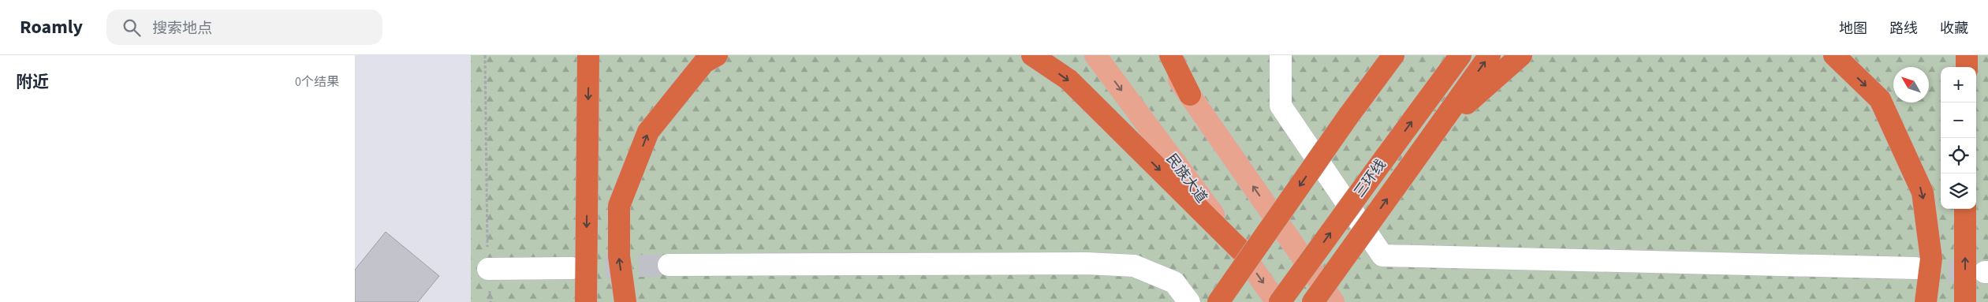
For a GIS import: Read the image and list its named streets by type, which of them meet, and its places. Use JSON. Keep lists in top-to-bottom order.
{
  "streets": {
    "highway": ["三环线"],
    "main road": ["民族大道"]
  },
  "north": "top left",
  "page": {
    "header": "Roamly",
    "search": "搜索地点",
    "nav": ["地图", "路线", "收藏"],
    "heading": ["附近", "0个结果"],
    "map_buttons": ["+", "−"]
  }
}
